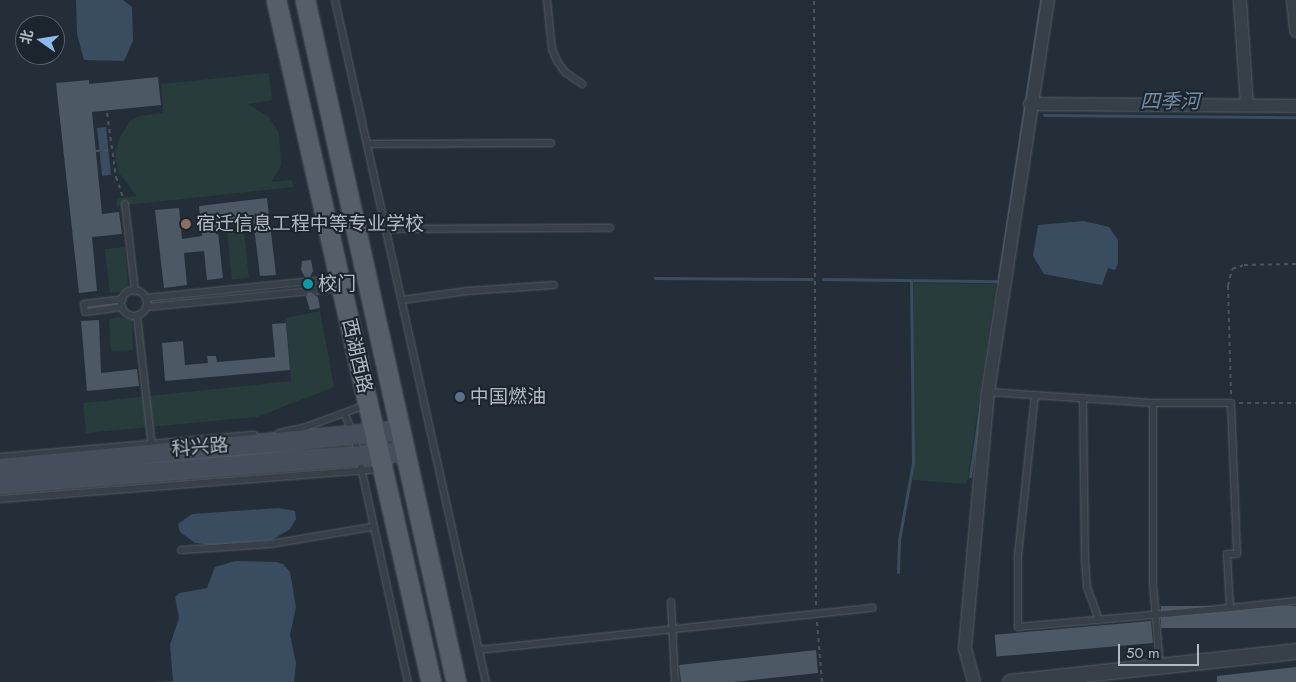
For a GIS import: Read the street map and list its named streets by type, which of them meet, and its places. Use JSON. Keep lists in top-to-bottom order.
{
  "streets": {
    "main road": ["西湖西路", "科兴路"]
  },
  "crossings": [
    ["西湖西路", "科兴路"]
  ],
  "water": ["四季河"],
  "places": ["宿迁信息工程中等专业学校", "校门", "中国燃油"],
  "scale_bar": "50 m",
  "north": "left"
}
